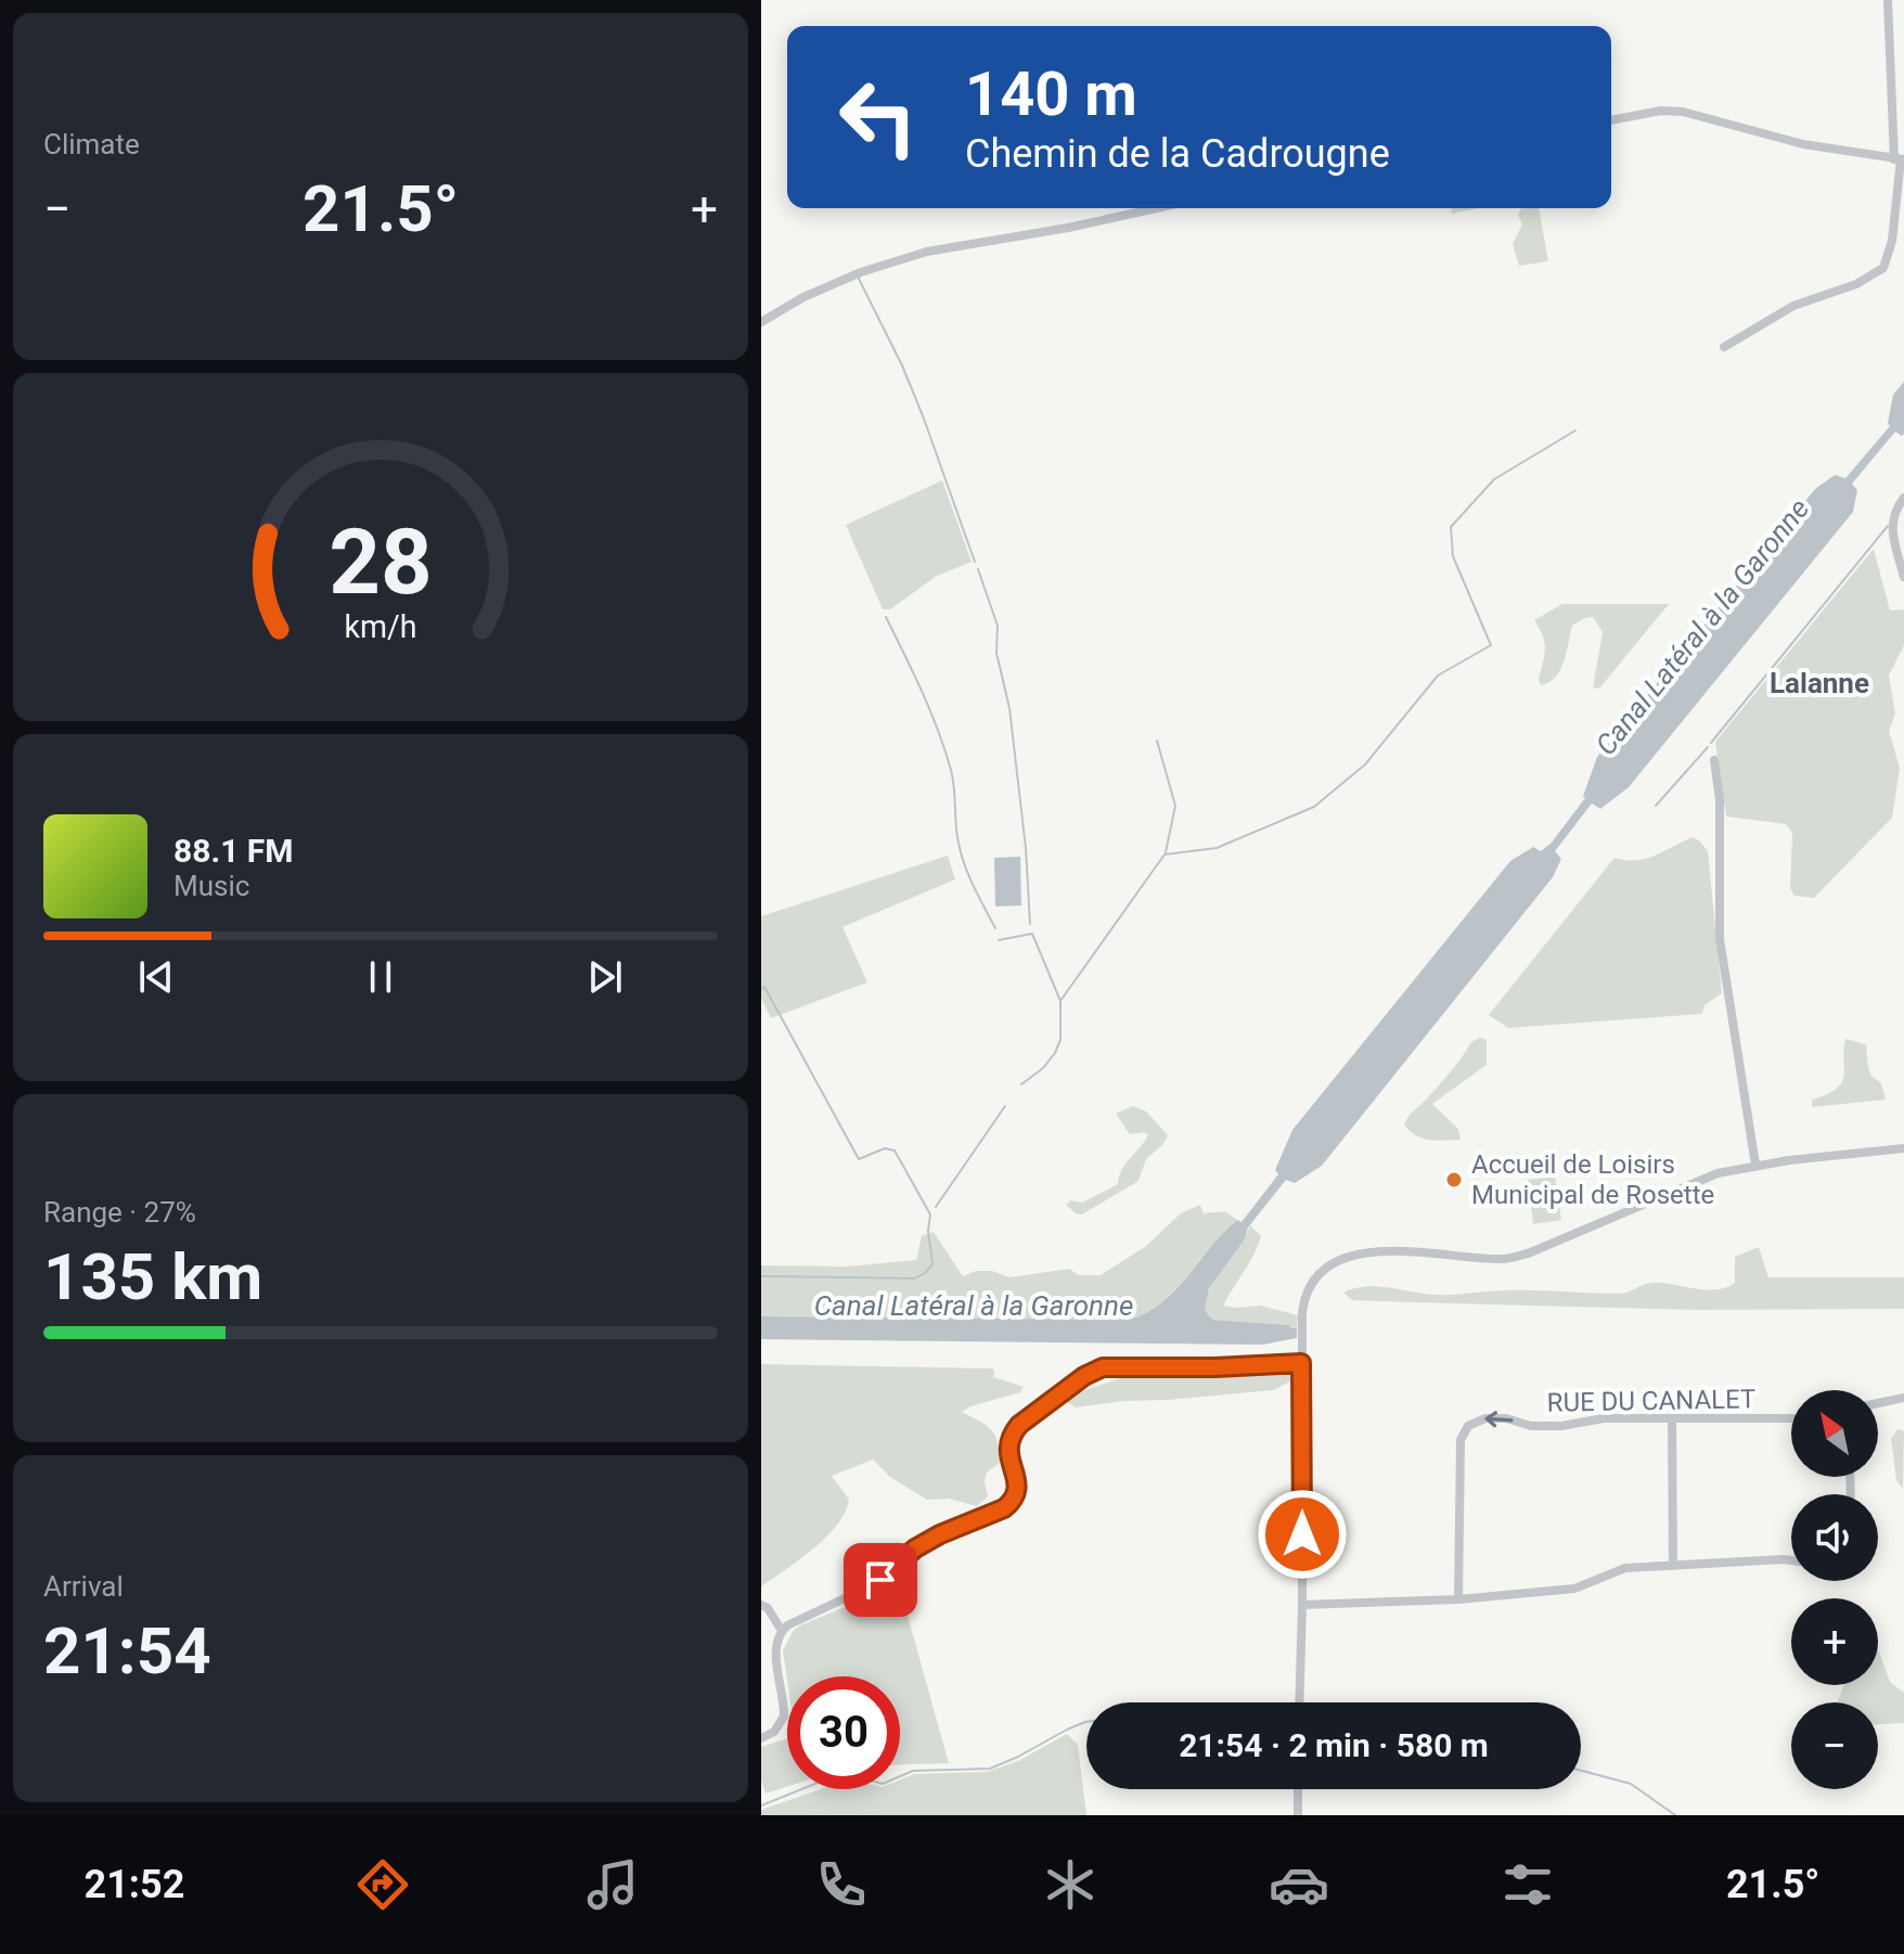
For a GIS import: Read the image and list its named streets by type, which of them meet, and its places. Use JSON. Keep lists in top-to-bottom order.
{
  "streets": {
    "street": ["RUE DU CANALET"]
  },
  "districts": ["Lalanne"],
  "water": ["Canal Latéral à la Garonne"],
  "places": ["Accueil de Loisirs Municipal de Rosette"],
  "north": "top left",
  "page": {
    "tile": [
      "Climate",
      ["Range · 27%", "135 km"],
      ["Arrival", "21:54"]
    ],
    "turn": ["140 m", "Chemin de la Cadrougne"],
    "heat": ["−", "21.5°", "+"],
    "song": ["88.1 FM", "Music"],
    "map_buttons": ["+", "−"],
    "limit": "30",
    "trip": "21:54 · 2 min · 580 m",
    "tabs": ["21:52", "21.5°"],
    "gauge": ["28", "km/h"]
  }
}
